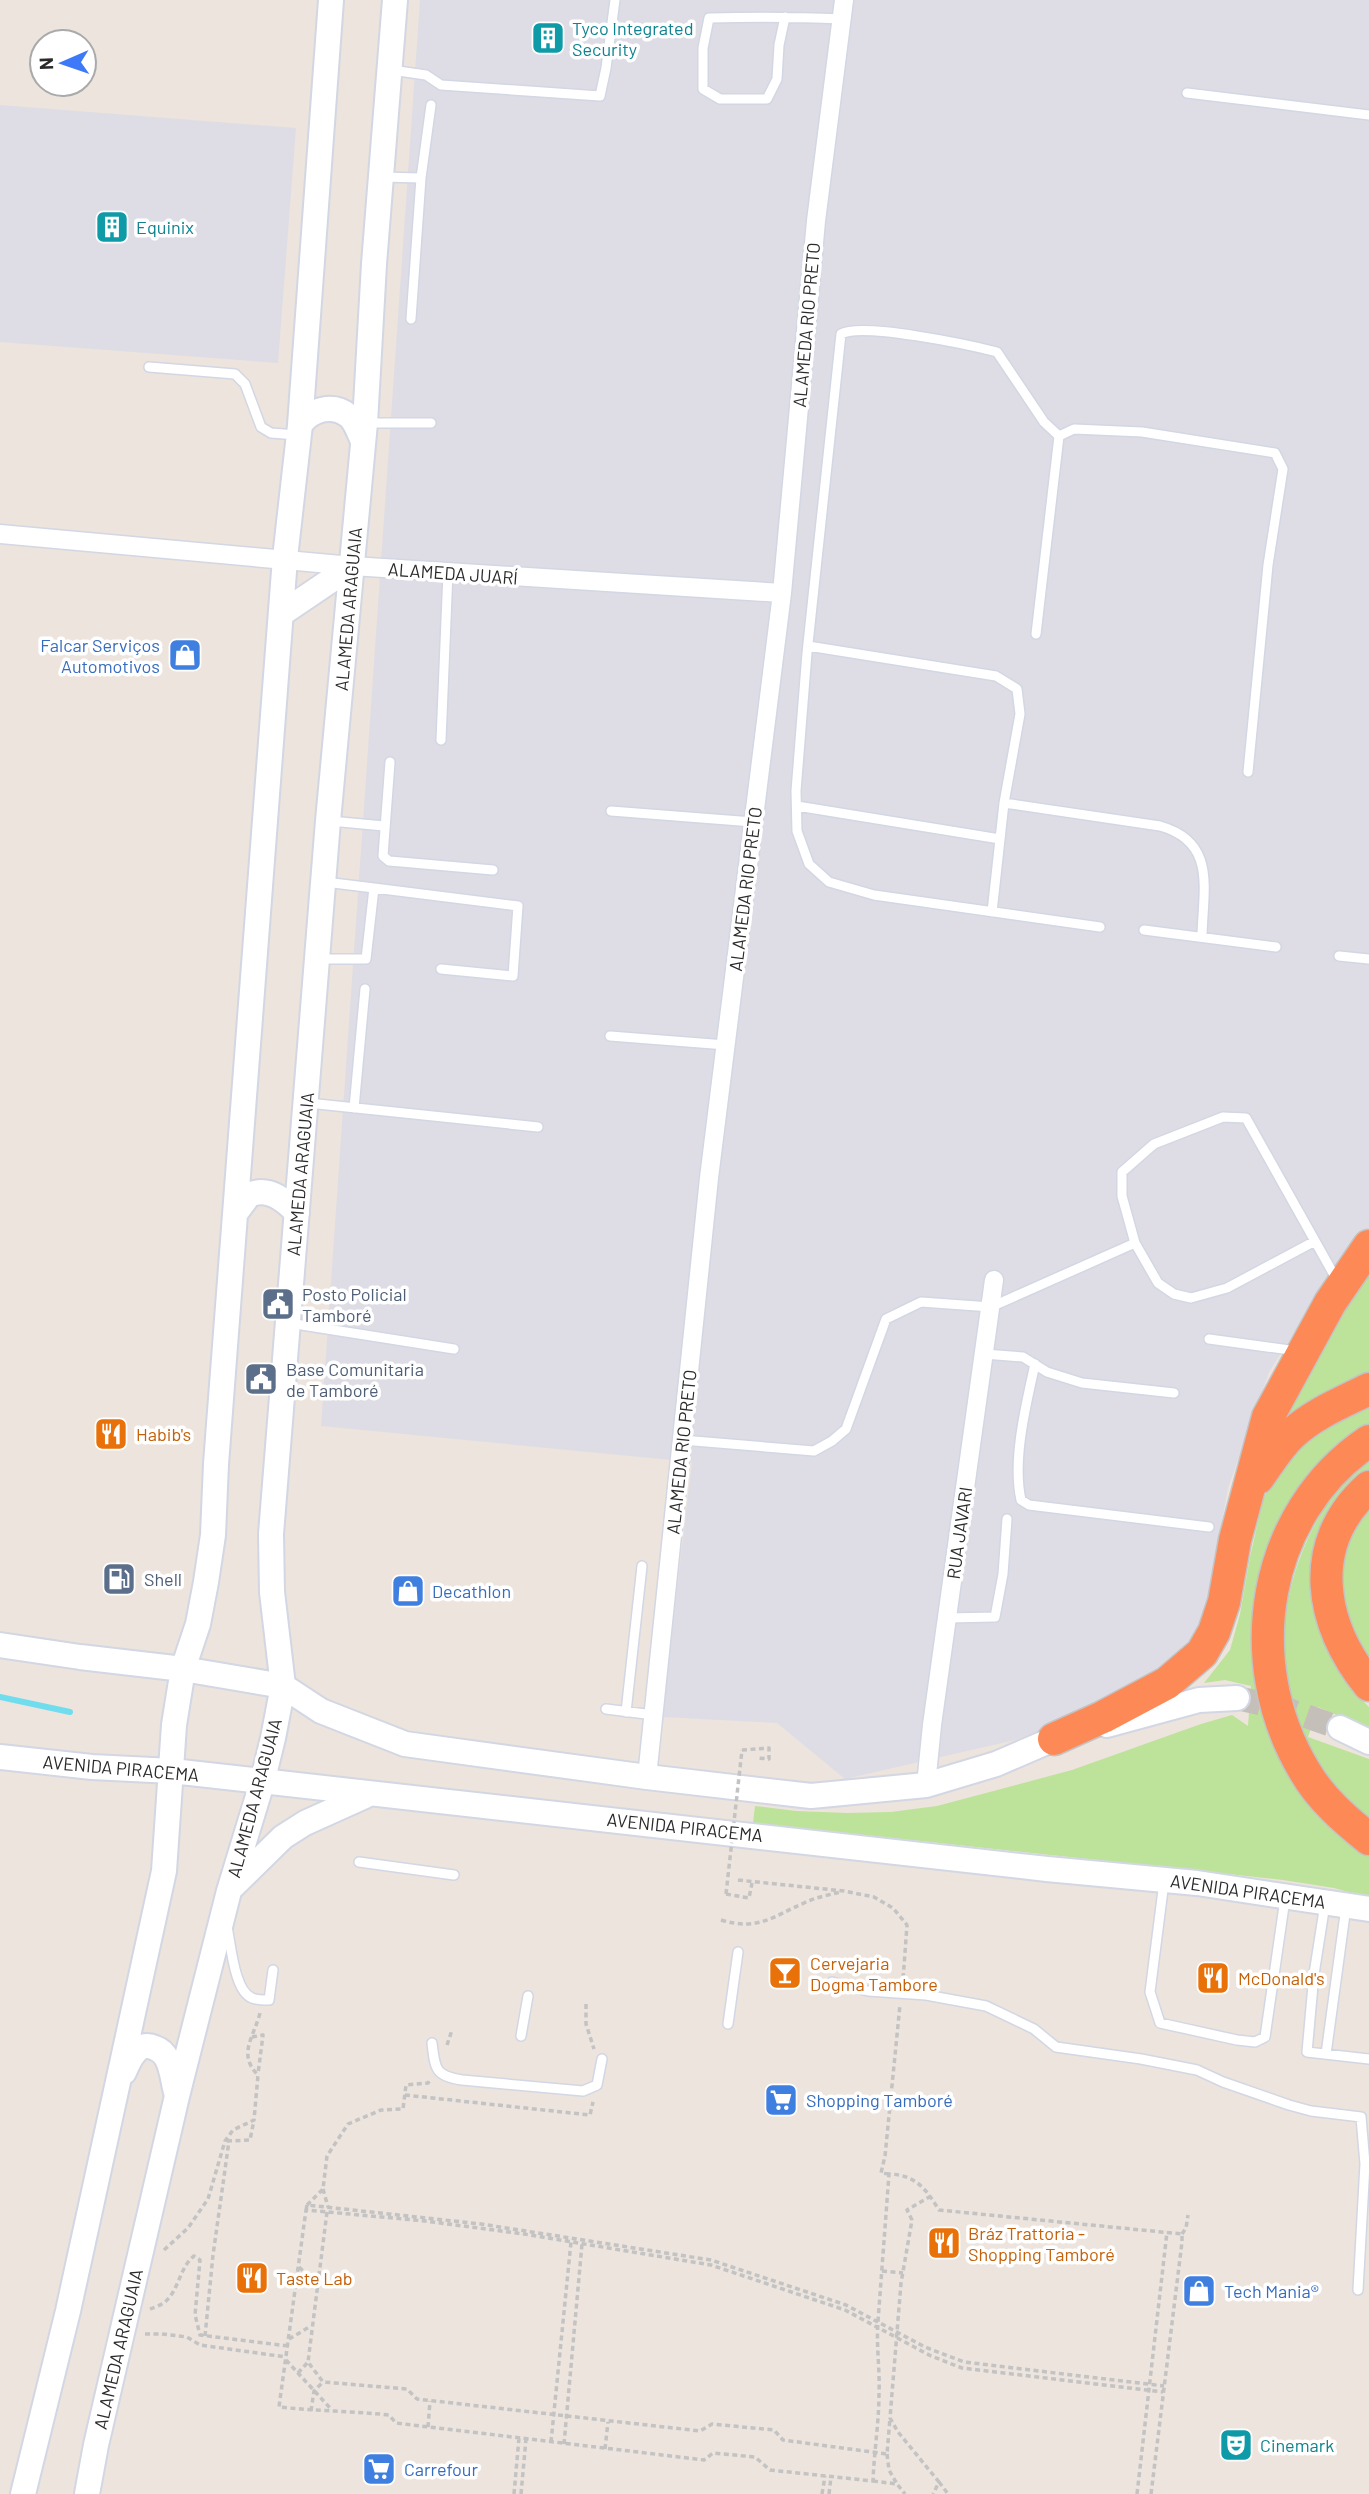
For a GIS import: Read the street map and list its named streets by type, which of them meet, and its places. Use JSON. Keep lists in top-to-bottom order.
{
  "streets": {
    "main road": ["ALAMEDA ARAGUAIA", "AVENIDA PIRACEMA"],
    "street": ["ALAMEDA RIO PRETO", "ALAMEDA JUARÍ", "RUA JAVARI"]
  },
  "crossings": [
    ["ALAMEDA RIO PRETO", "ALAMEDA JUARÍ"],
    ["ALAMEDA JUARÍ", "ALAMEDA ARAGUAIA"],
    ["ALAMEDA ARAGUAIA", "AVENIDA PIRACEMA"]
  ],
  "places": {
    "building": ["Tyco Integrated Security", "Equinix"],
    "shop": ["Falcar Serviços Automotivos", "Decathlon", "Tech Mania®"],
    "public building": ["Posto Policial Tamboré", "Base Comunitaria de Tamboré"],
    "restaurant": [
      "Habib's",
      "McDonald's",
      "Bráz Trattoria - Shopping Tamboré",
      "Taste Lab"
    ],
    "fuel station": ["Shell"],
    "bar": ["Cervejaria Dogma Tambore"],
    "supermarket": ["Shopping Tamboré", "Carrefour"],
    "theatre": ["Cinemark"]
  },
  "north": "left"
}
